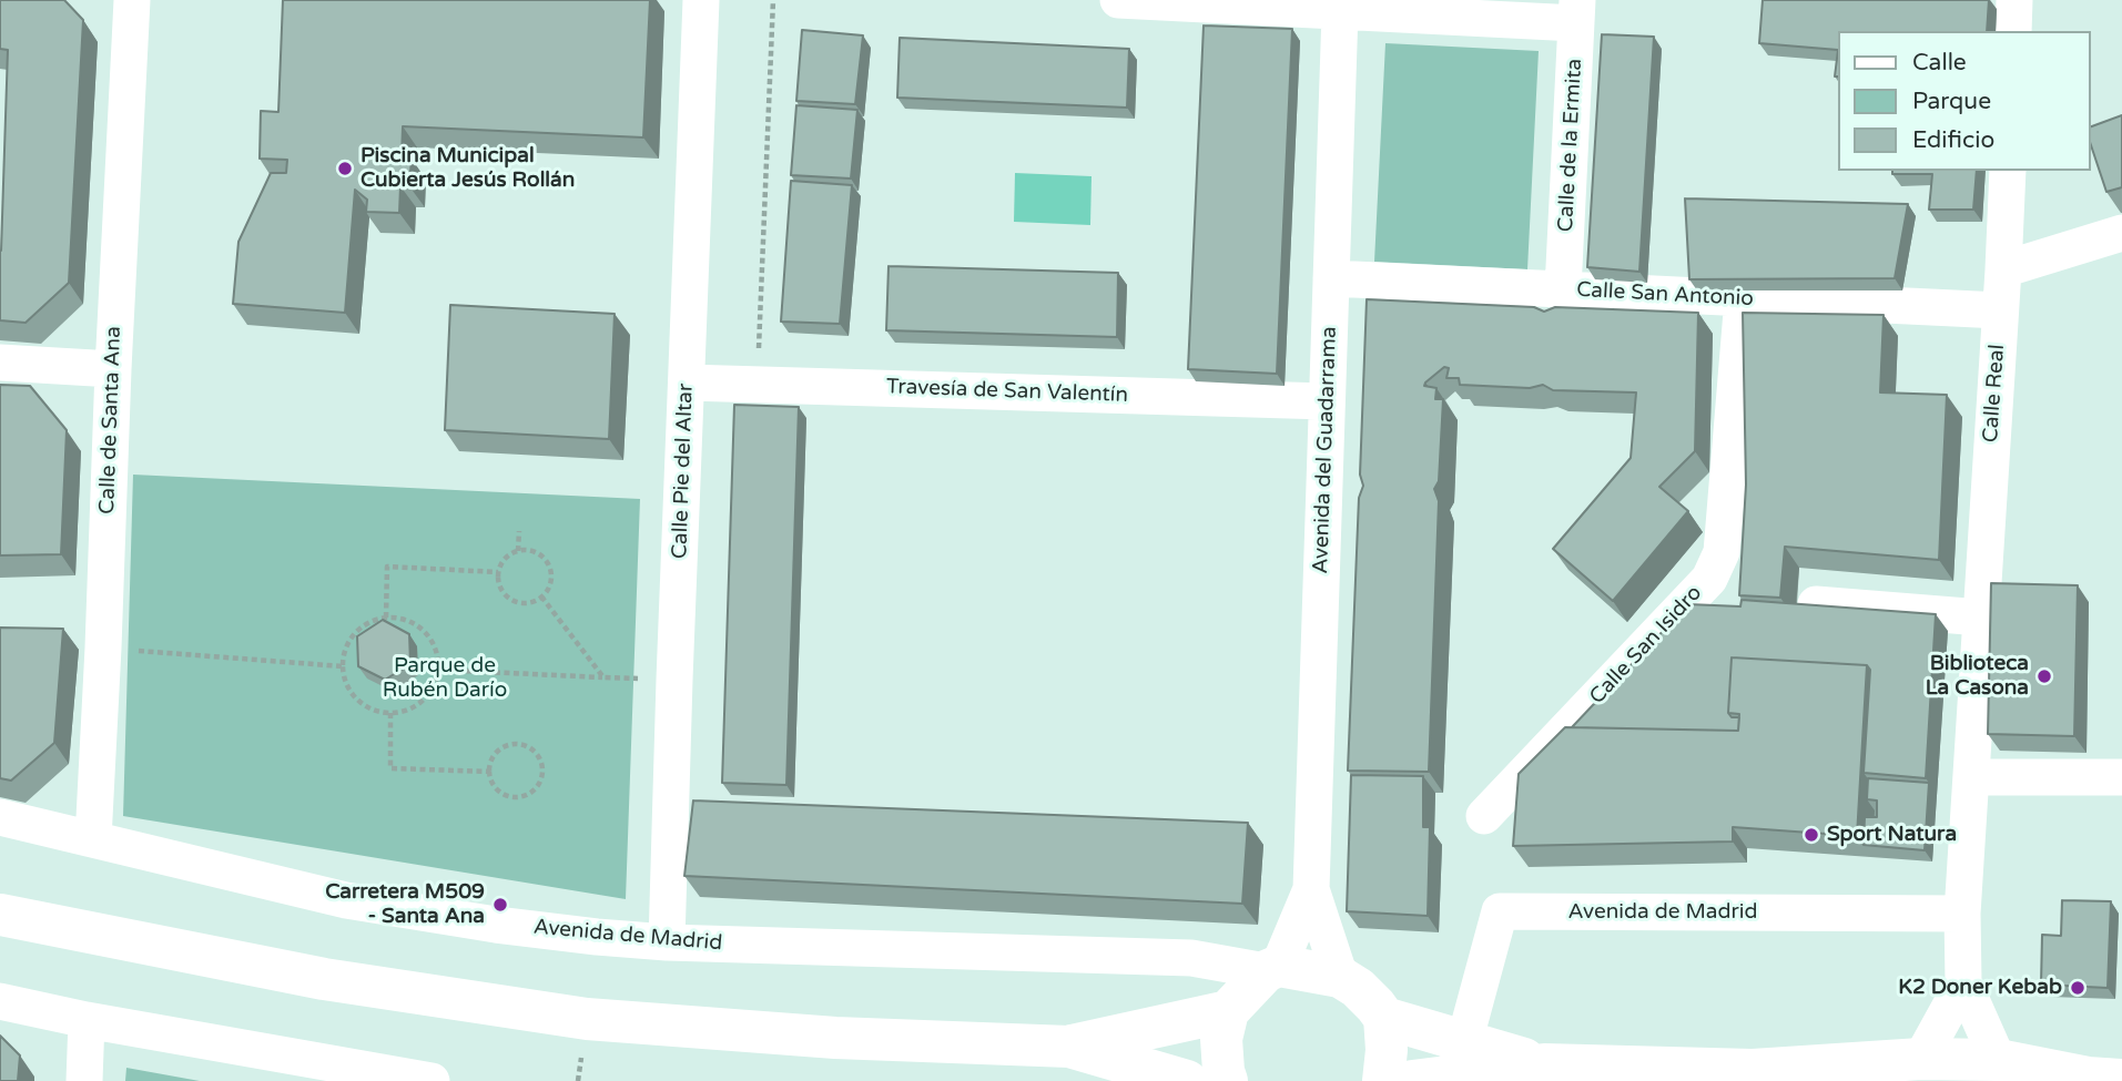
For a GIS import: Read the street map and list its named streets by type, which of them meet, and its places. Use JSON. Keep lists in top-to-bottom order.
{
  "streets": {
    "street": [
      "Calle de la Ermita",
      "Calle San Antonio",
      "Travesía de San Valentín",
      "Calle Real",
      "Calle de Santa Ana",
      "Avenida del Guadarrama",
      "Calle Pie del Altar",
      "Calle San Isidro",
      "Avenida de Madrid"
    ]
  },
  "crossings": [
    ["Calle de la Ermita", "Calle San Antonio"],
    ["Calle San Antonio", "Calle Real"],
    ["Calle San Antonio", "Avenida del Guadarrama"],
    ["Calle San Antonio", "Calle San Isidro"],
    ["Travesía de San Valentín", "Avenida del Guadarrama"],
    ["Travesía de San Valentín", "Calle Pie del Altar"],
    ["Calle Real", "Avenida de Madrid"],
    ["Calle de Santa Ana", "Avenida de Madrid"],
    ["Avenida del Guadarrama", "Avenida de Madrid"],
    ["Calle Pie del Altar", "Avenida de Madrid"]
  ],
  "parks": ["Parque de Rubén Darío"],
  "places": [
    "Piscina Municipal Cubierta Jesús Rollán",
    "Biblioteca La Casona",
    "Sport Natura",
    "Carretera M509 - Santa Ana",
    "K2 Doner Kebab"
  ],
  "legend": ["Calle", "Parque", "Edificio"]
}
